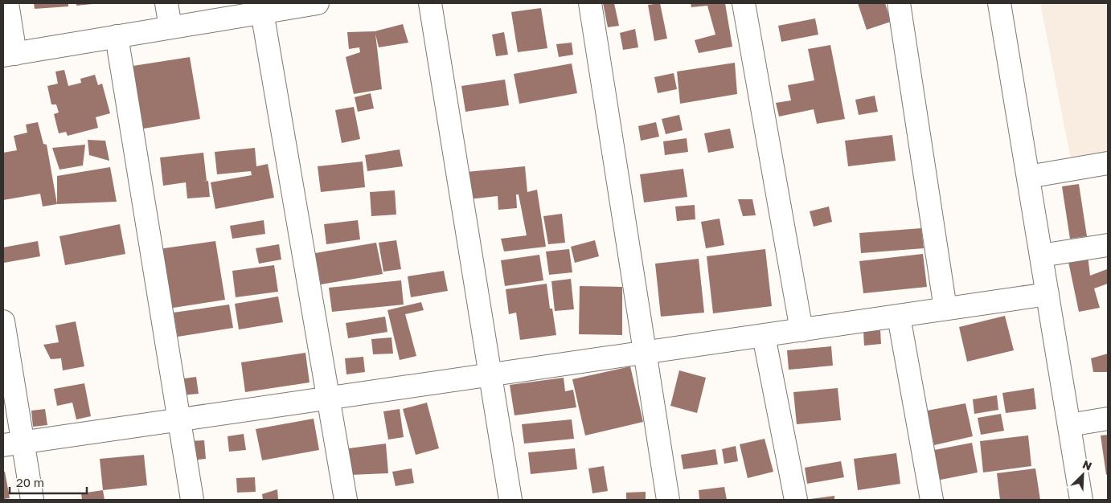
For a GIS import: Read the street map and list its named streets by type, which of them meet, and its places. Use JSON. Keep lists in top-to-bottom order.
{
  "scale_bar": "20 m",
  "north": "top right"
}
